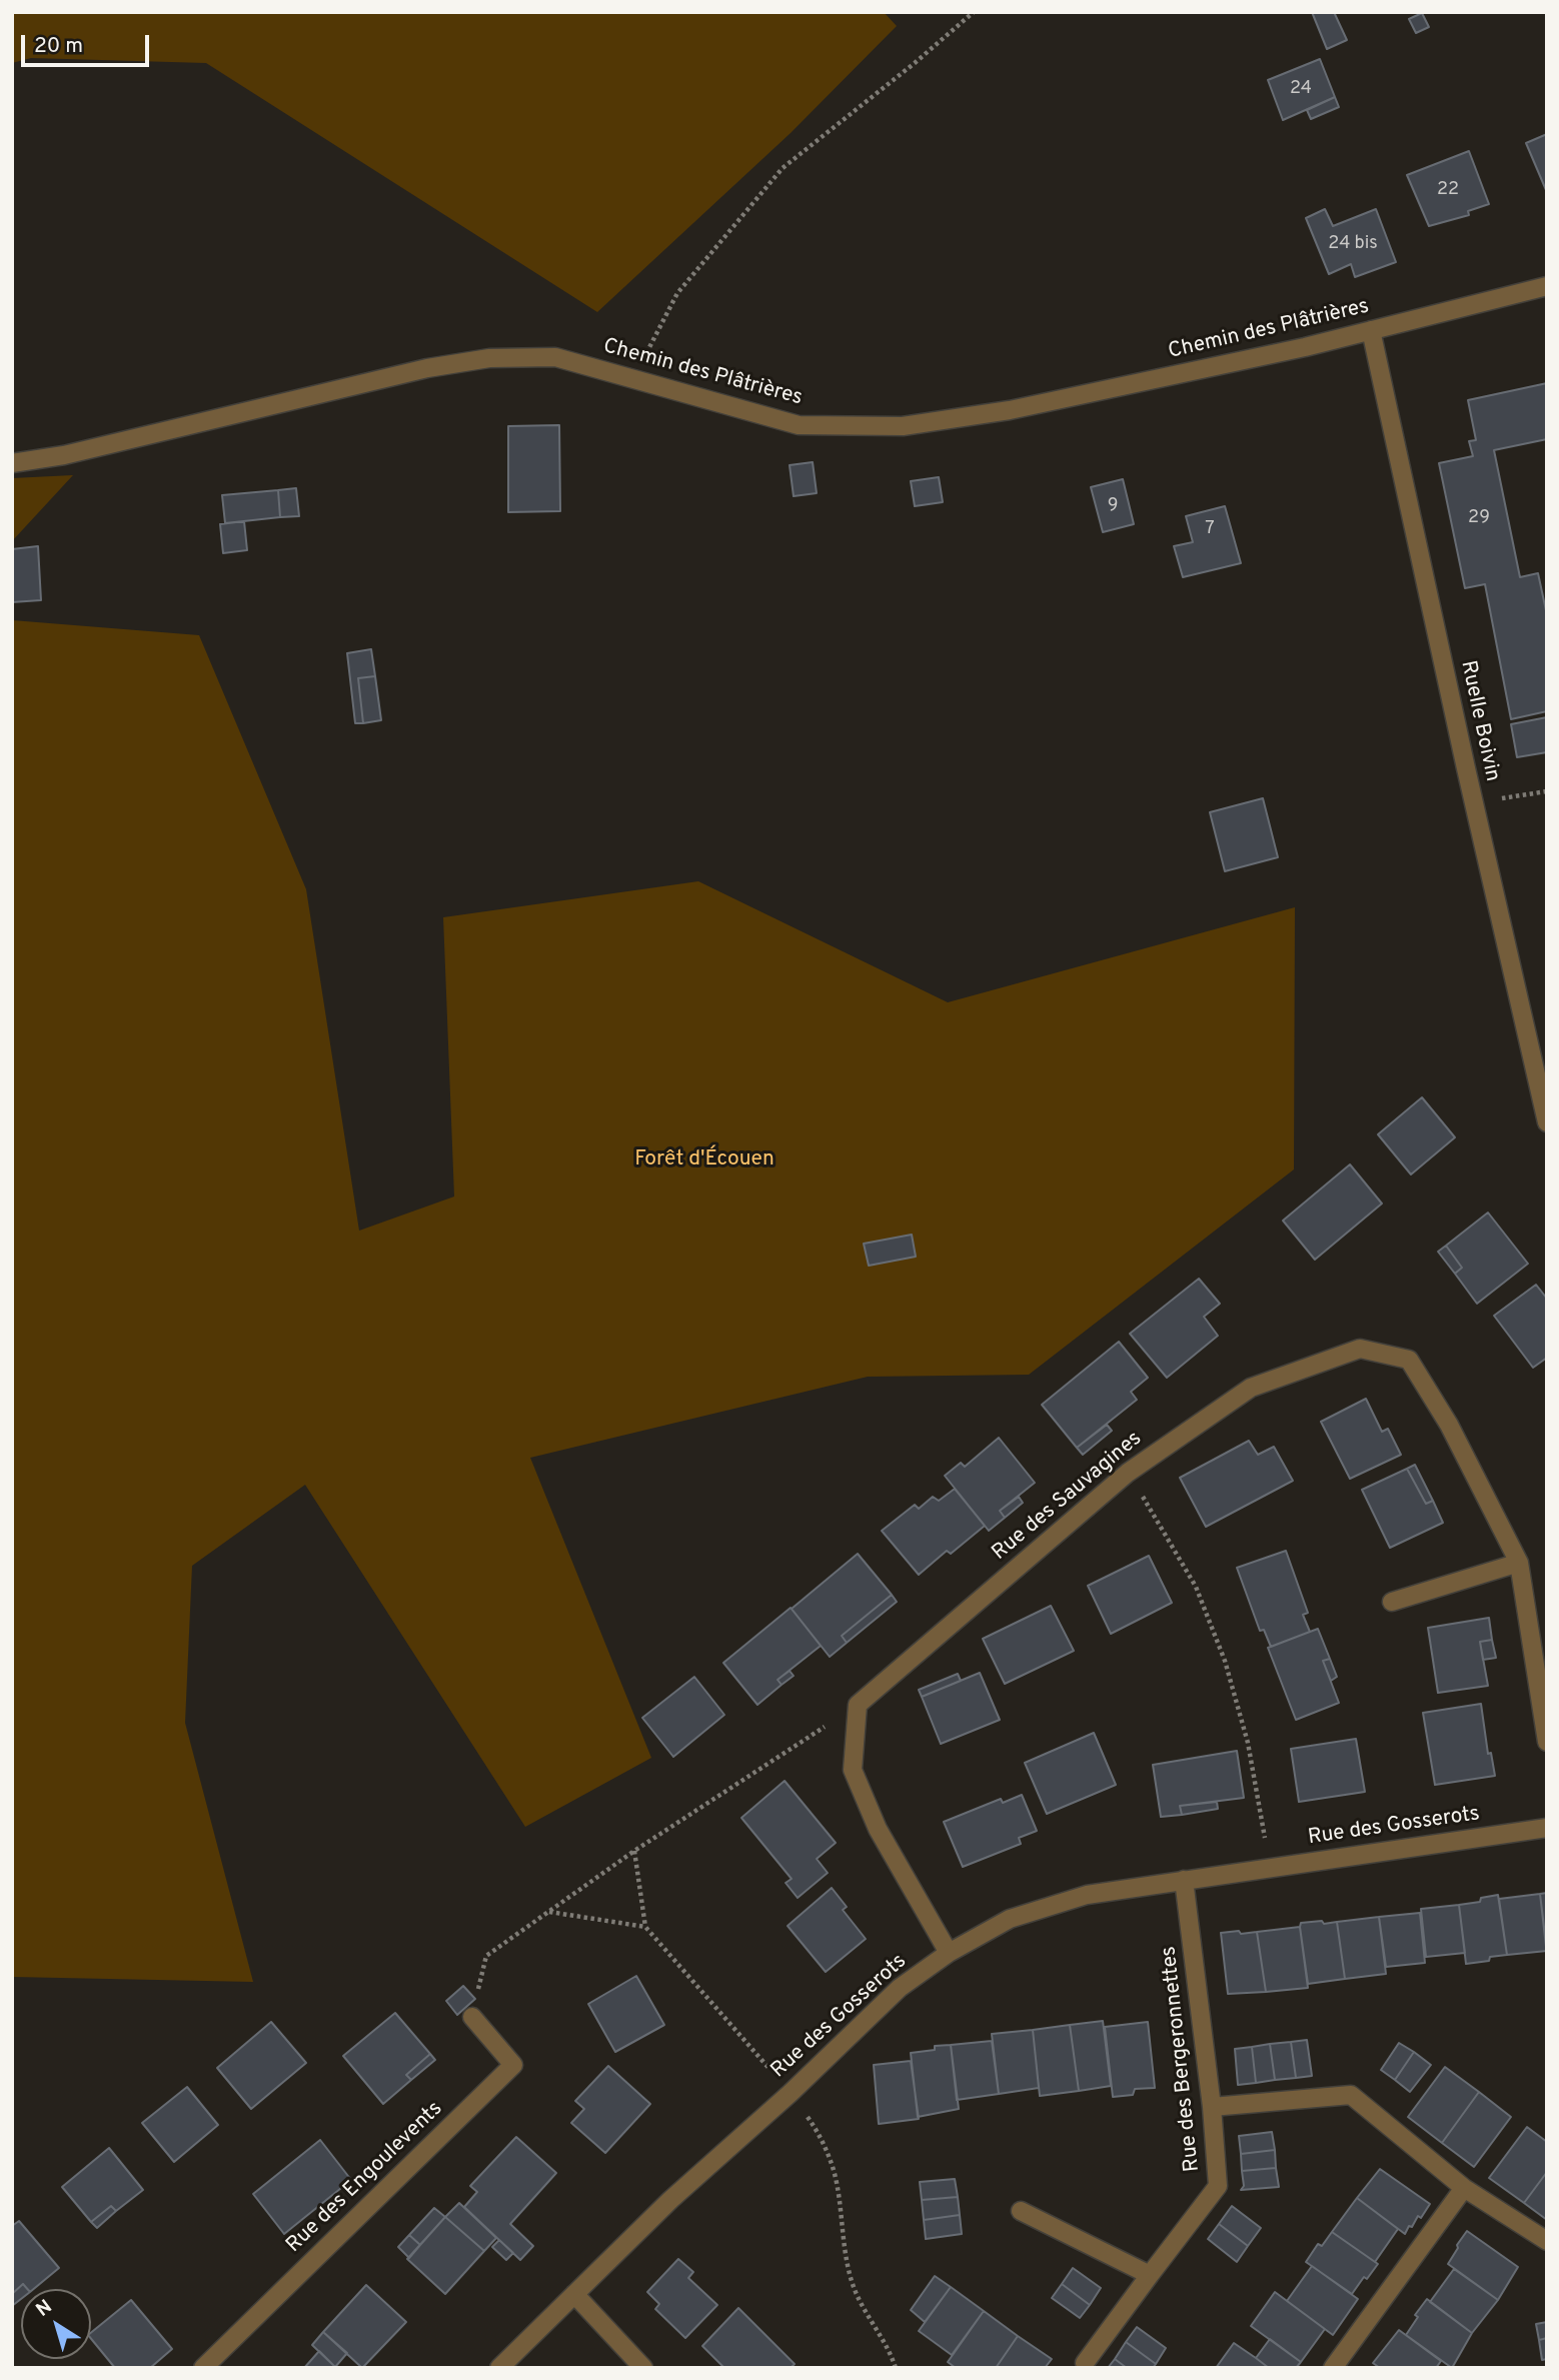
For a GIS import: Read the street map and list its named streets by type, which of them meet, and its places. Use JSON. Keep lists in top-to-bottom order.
{
  "streets": {
    "street": [
      "Chemin des Plâtrières",
      "Ruelle Boivin",
      "Rue des Sauvagines",
      "Rue des Gosserots",
      "Rue des Bergeronnettes",
      "Rue des Engoulevents"
    ]
  },
  "crossings": [
    ["Chemin des Plâtrières", "Ruelle Boivin"],
    ["Rue des Gosserots", "Rue des Bergeronnettes"]
  ],
  "parks": ["Forêt d'Écouen"],
  "house_numbers": [
    "24",
    "22",
    "24 bis",
    "9",
    "29",
    "7"
  ],
  "scale_bar": "20 m",
  "north": "top left"
}
